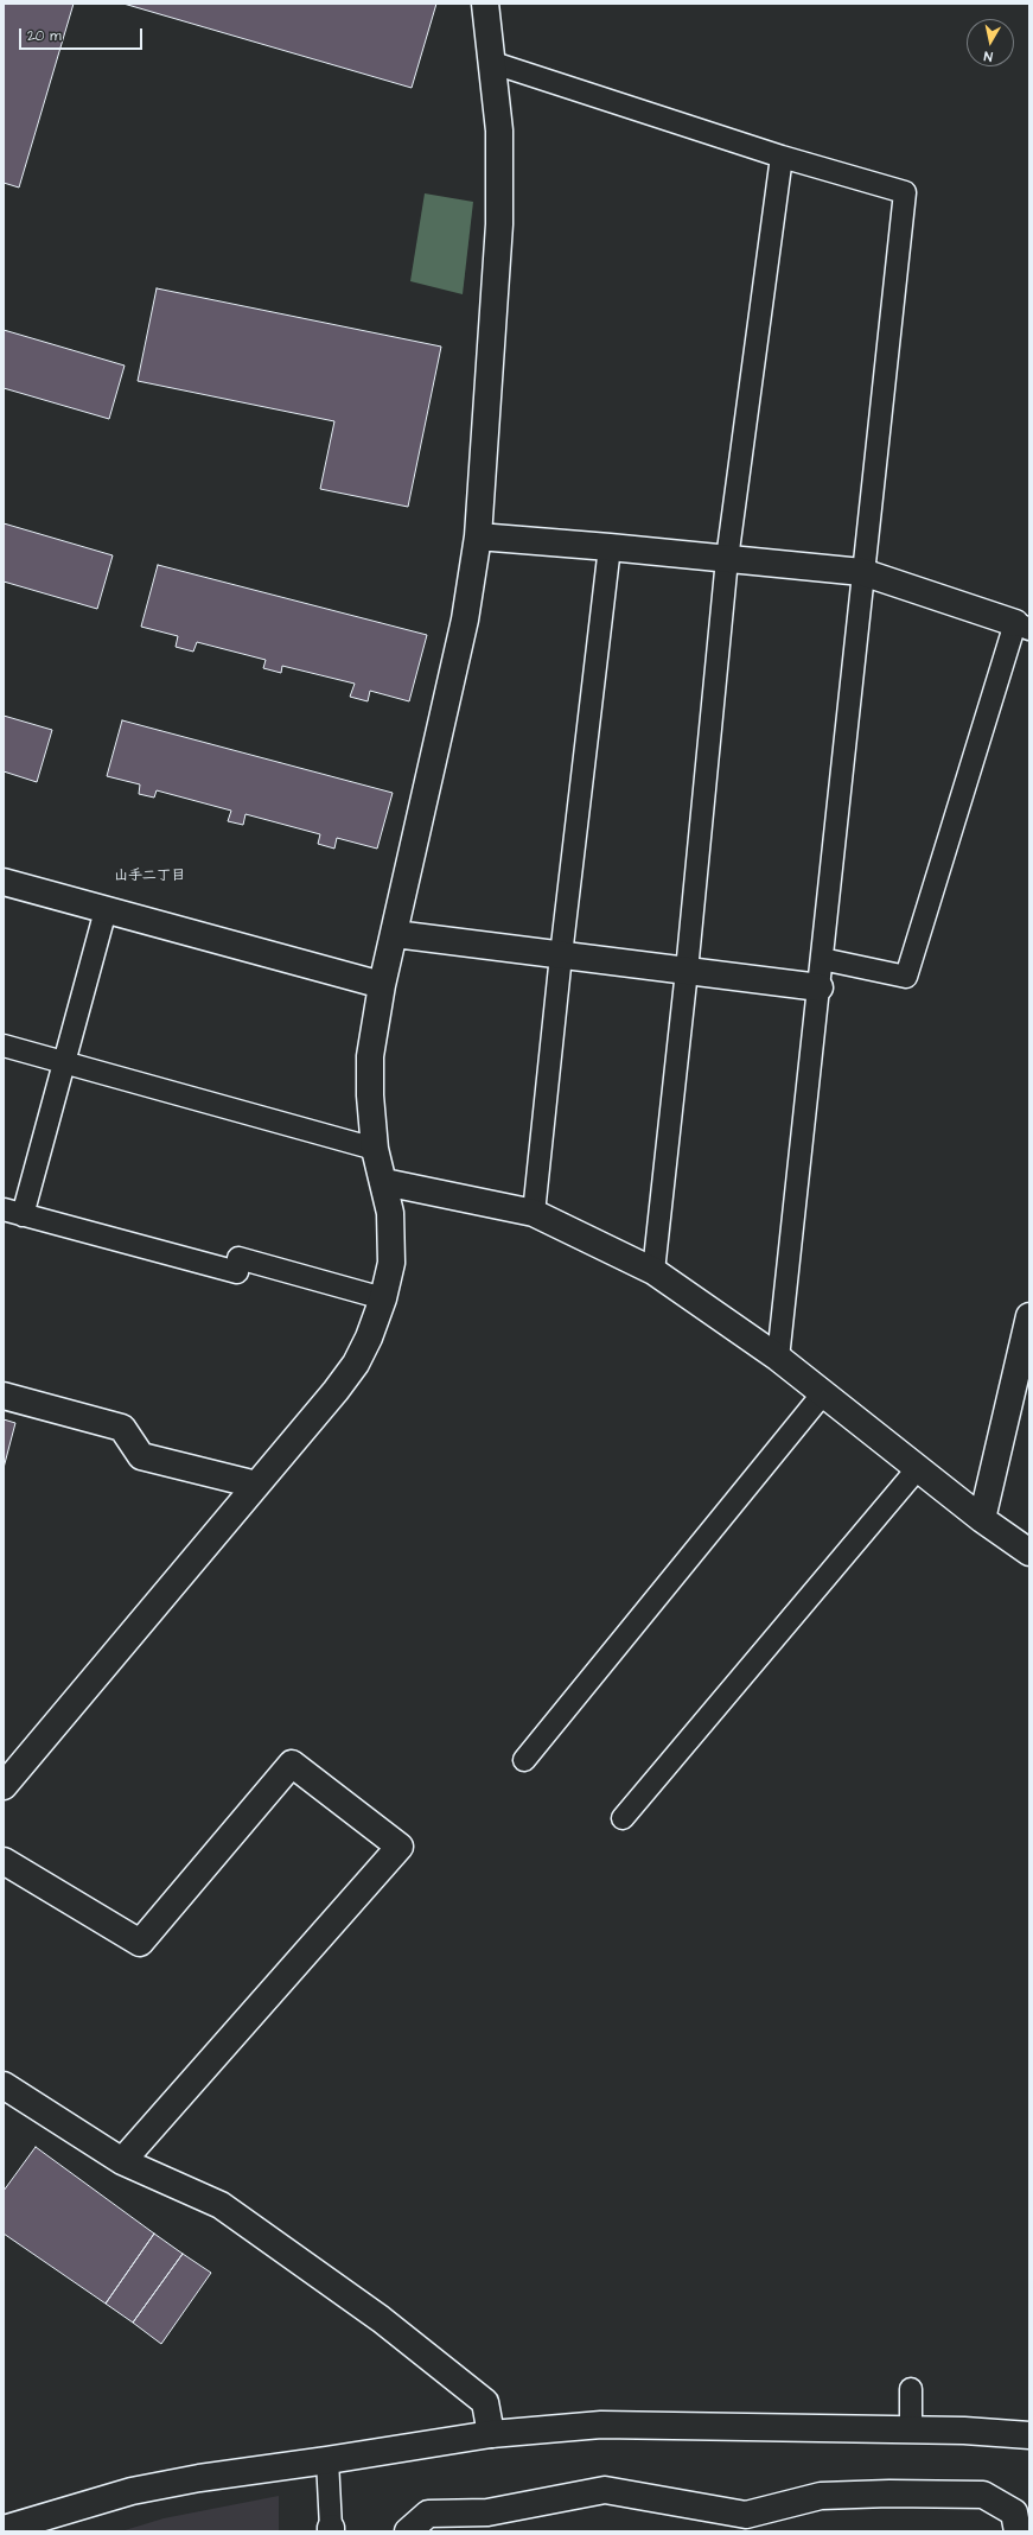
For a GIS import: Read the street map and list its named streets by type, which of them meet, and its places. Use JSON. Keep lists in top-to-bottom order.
{
  "districts": ["山手二丁目"],
  "scale_bar": "20 m",
  "north": "bottom"
}
